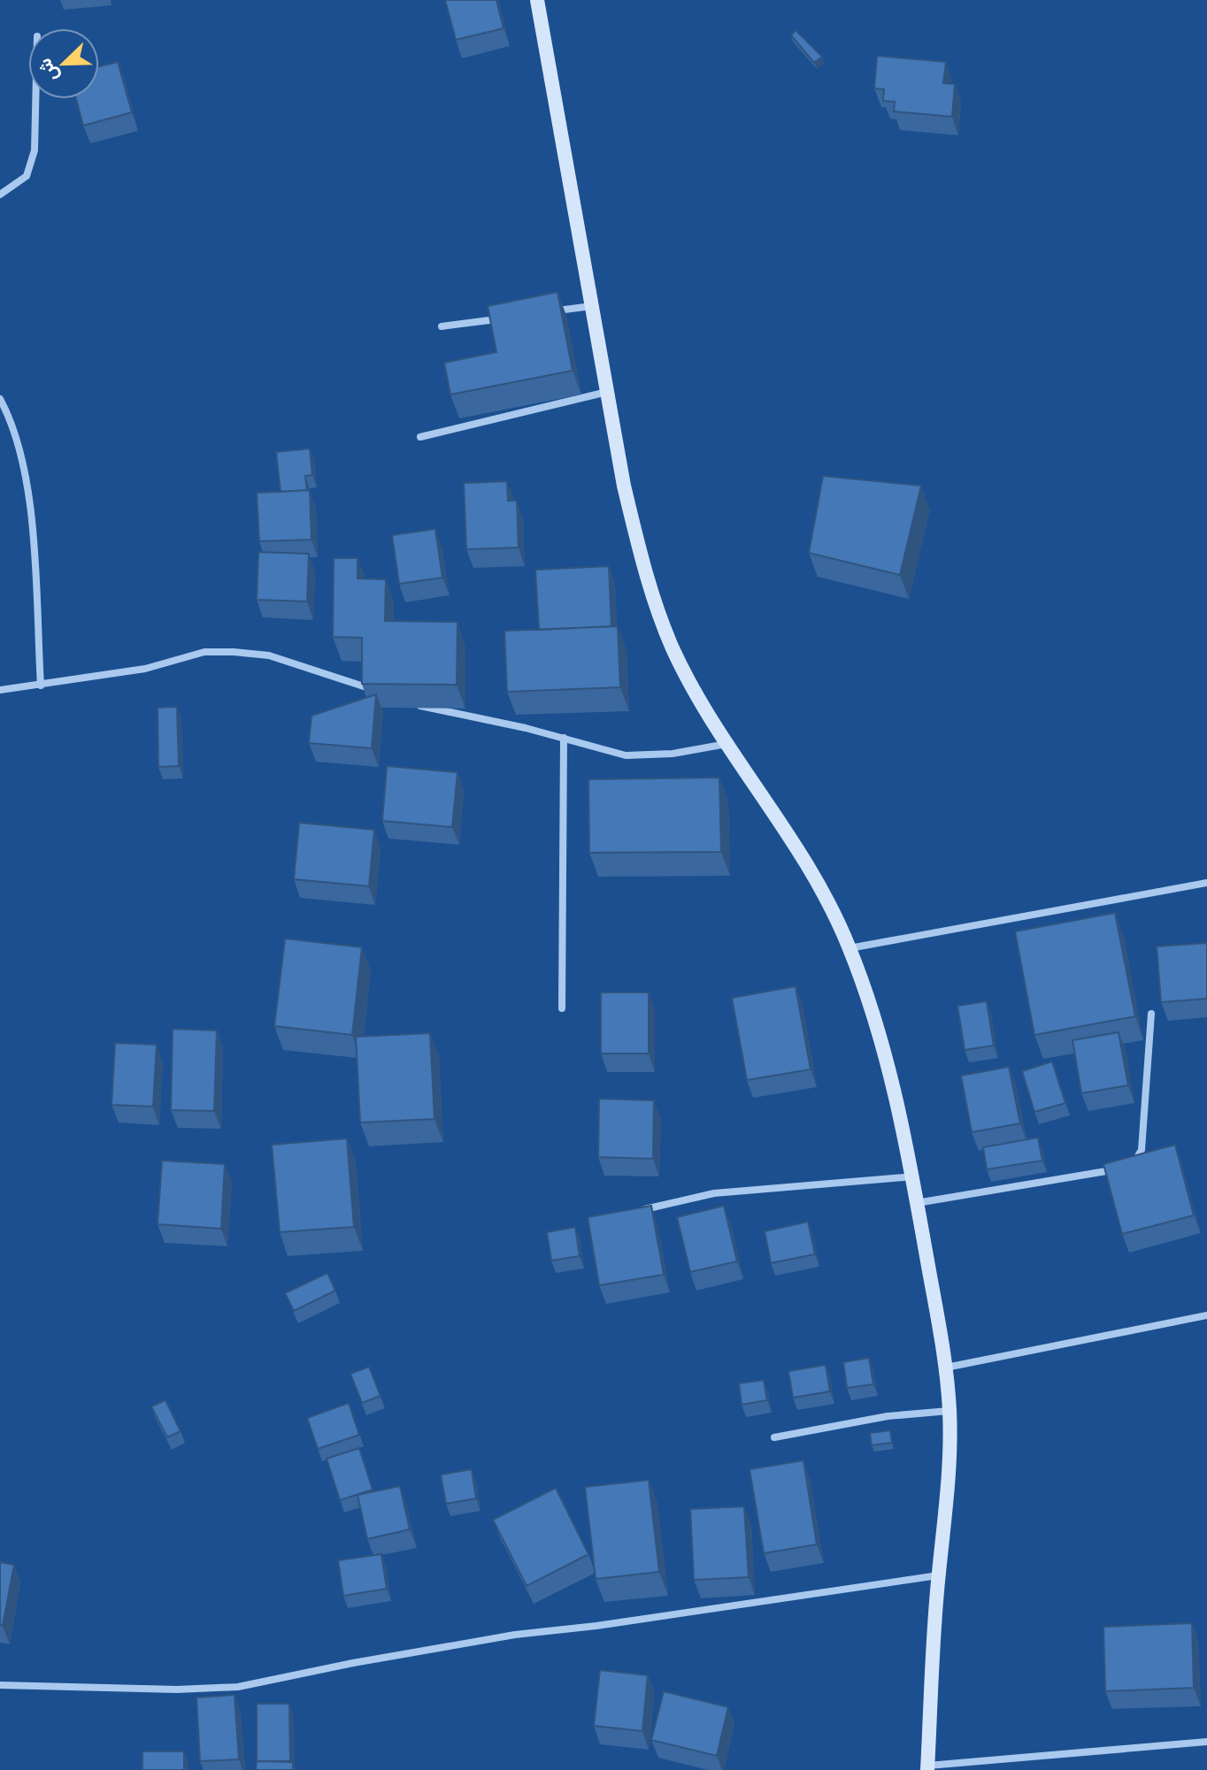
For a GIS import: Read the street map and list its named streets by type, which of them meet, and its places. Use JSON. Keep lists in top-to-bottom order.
{
  "north": "bottom left"
}
